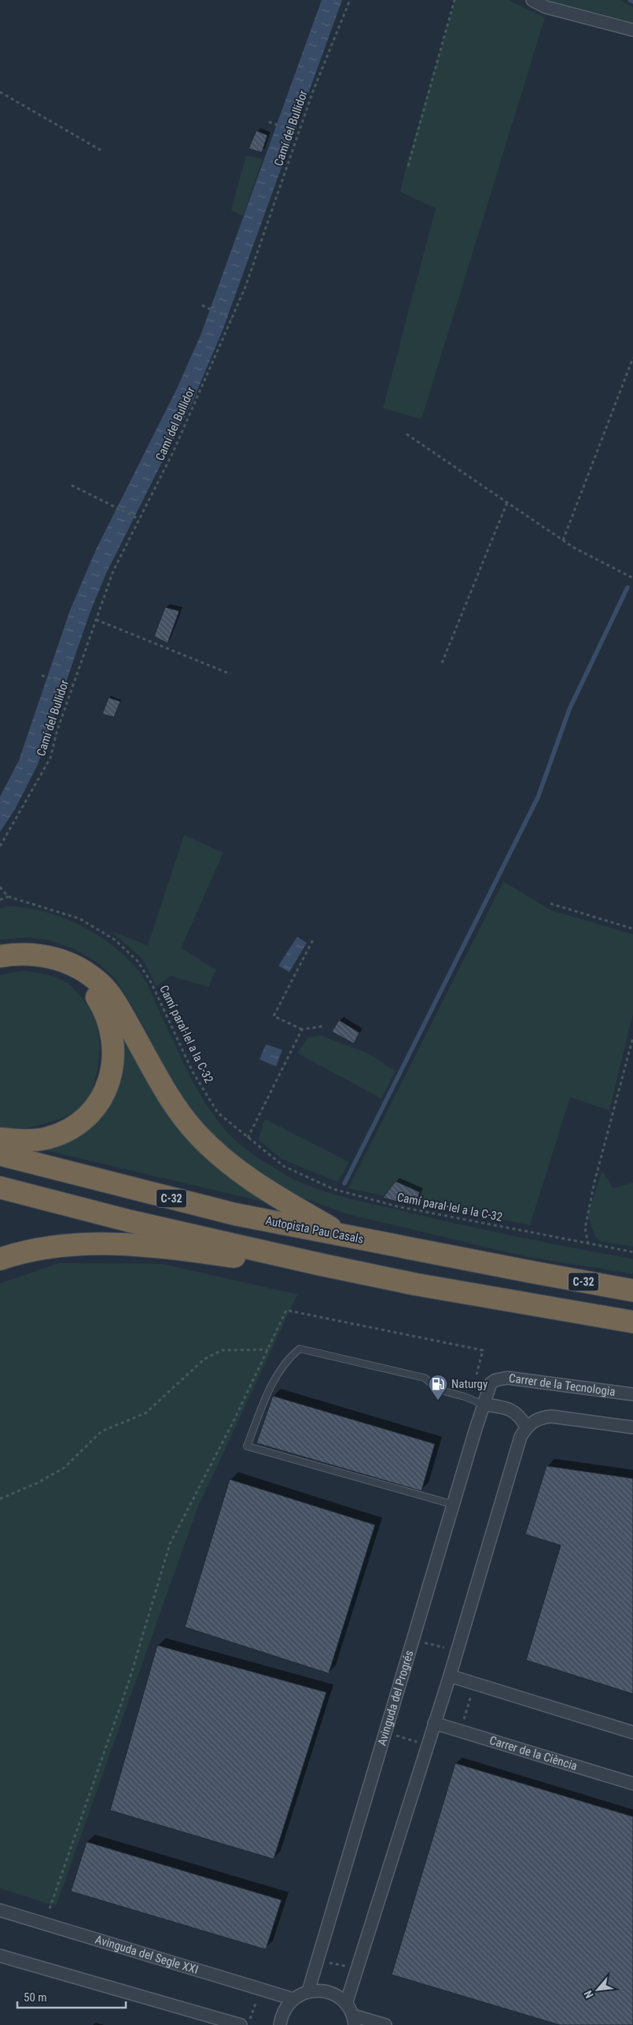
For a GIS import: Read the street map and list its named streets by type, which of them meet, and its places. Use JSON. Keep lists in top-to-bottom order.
{
  "streets": {
    "highway": ["C-32", "Autopista Pau Casals"],
    "street": [
      "Carrer de la Tecnologia",
      "Avinguda del Progrés",
      "Carrer de la Ciència",
      "Avinguda del Segle XXI"
    ],
    "path": ["Camí del Bullidor", "Camí paral·lel a la C-32"]
  },
  "crossings": [
    ["Carrer de la Tecnologia", "Avinguda del Progrés"]
  ],
  "places": {
    "fuel station": ["Naturgy"]
  },
  "scale_bar": "50 m",
  "north": "bottom left"
}
